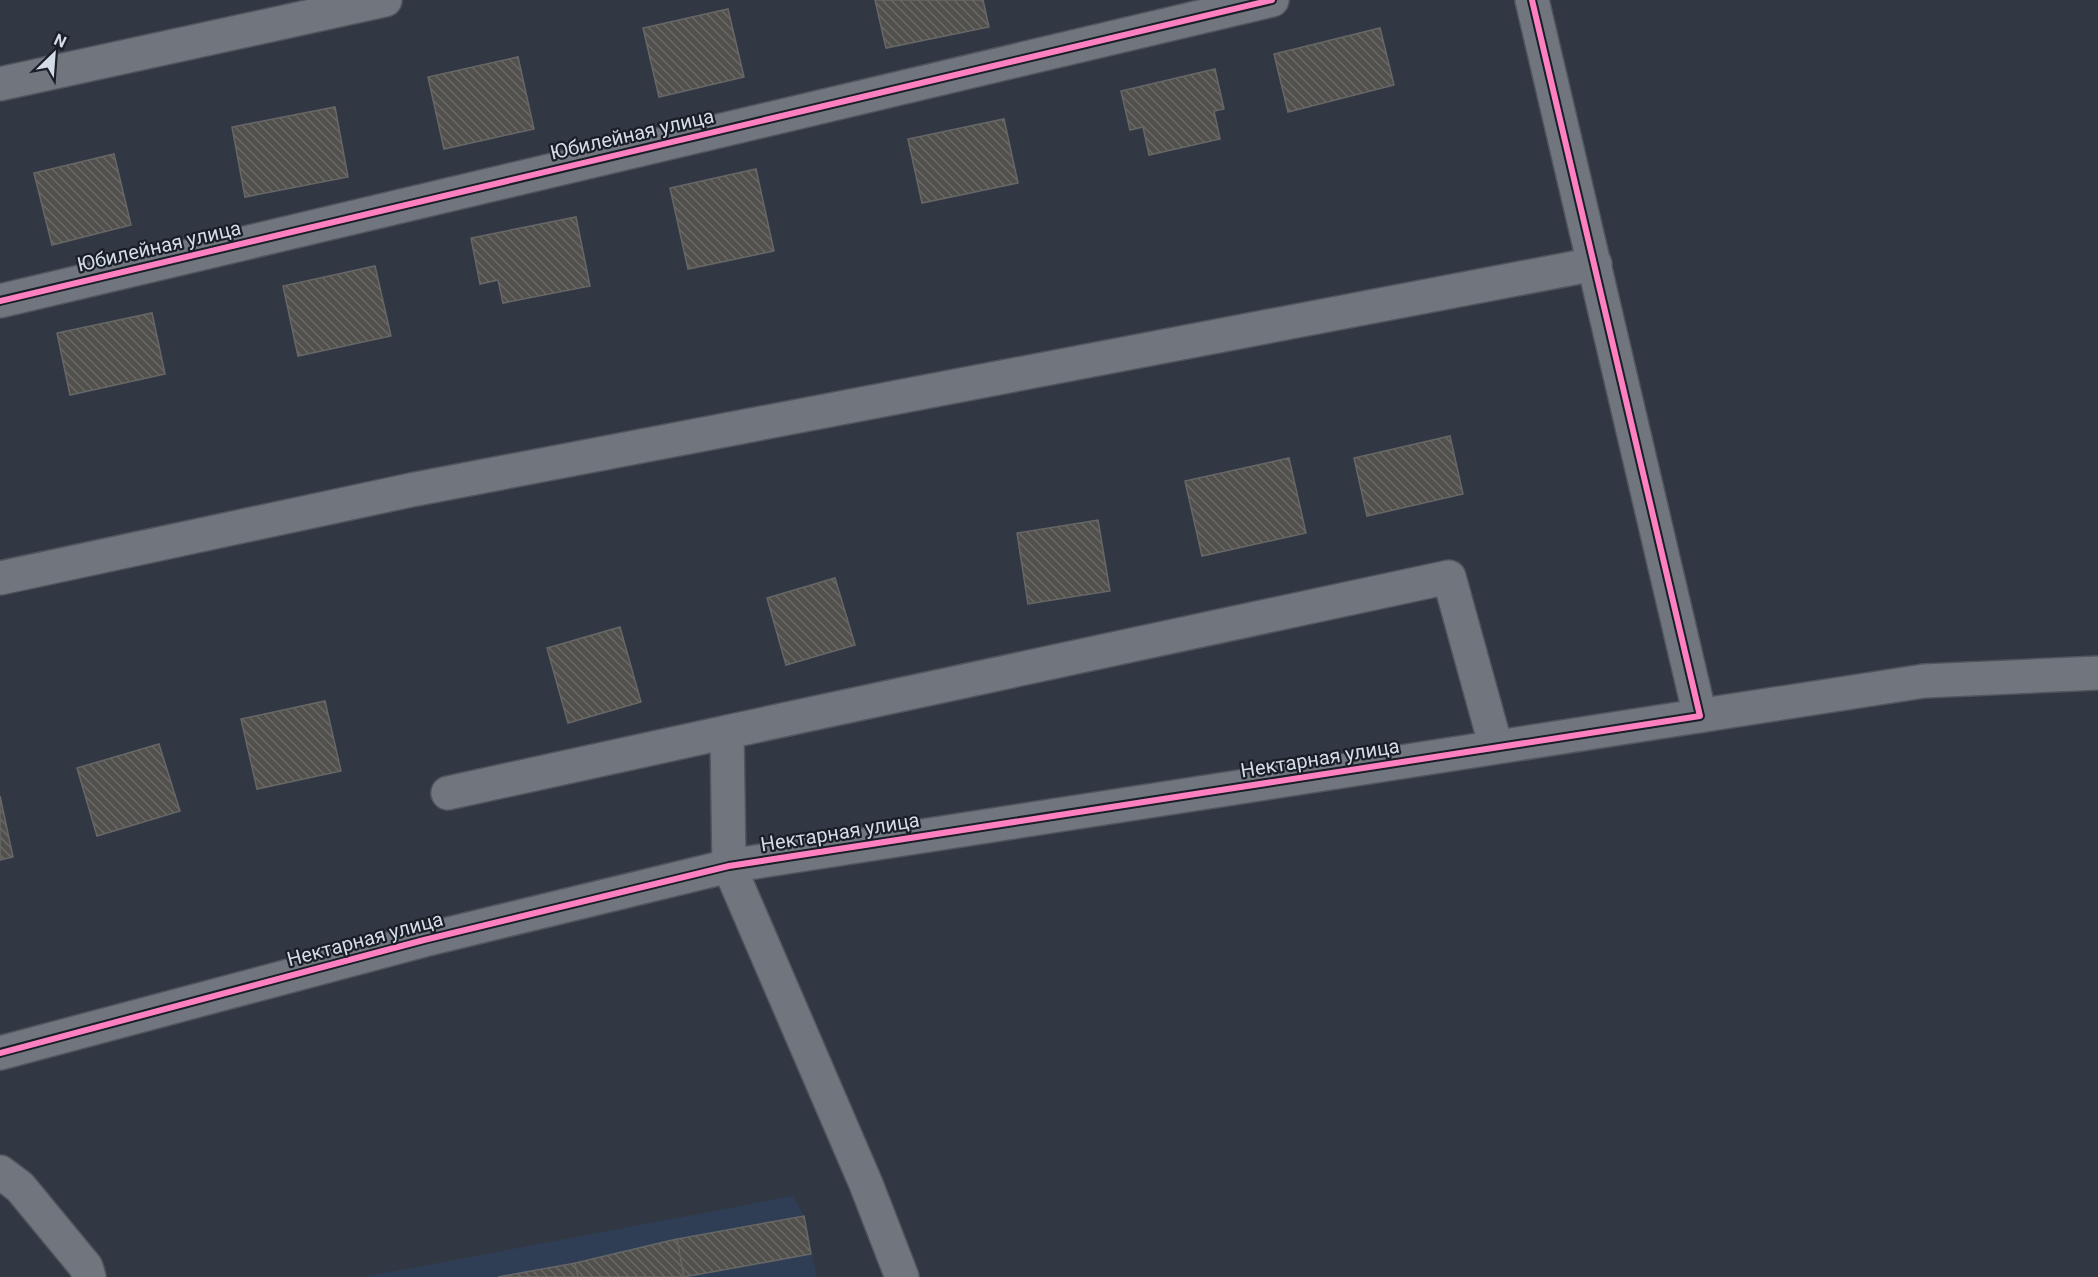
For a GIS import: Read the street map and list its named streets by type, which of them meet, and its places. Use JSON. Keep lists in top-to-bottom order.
{
  "streets": {
    "street": ["Юбилейная улица", "Нектарная улица"]
  },
  "north": "top right"
}
